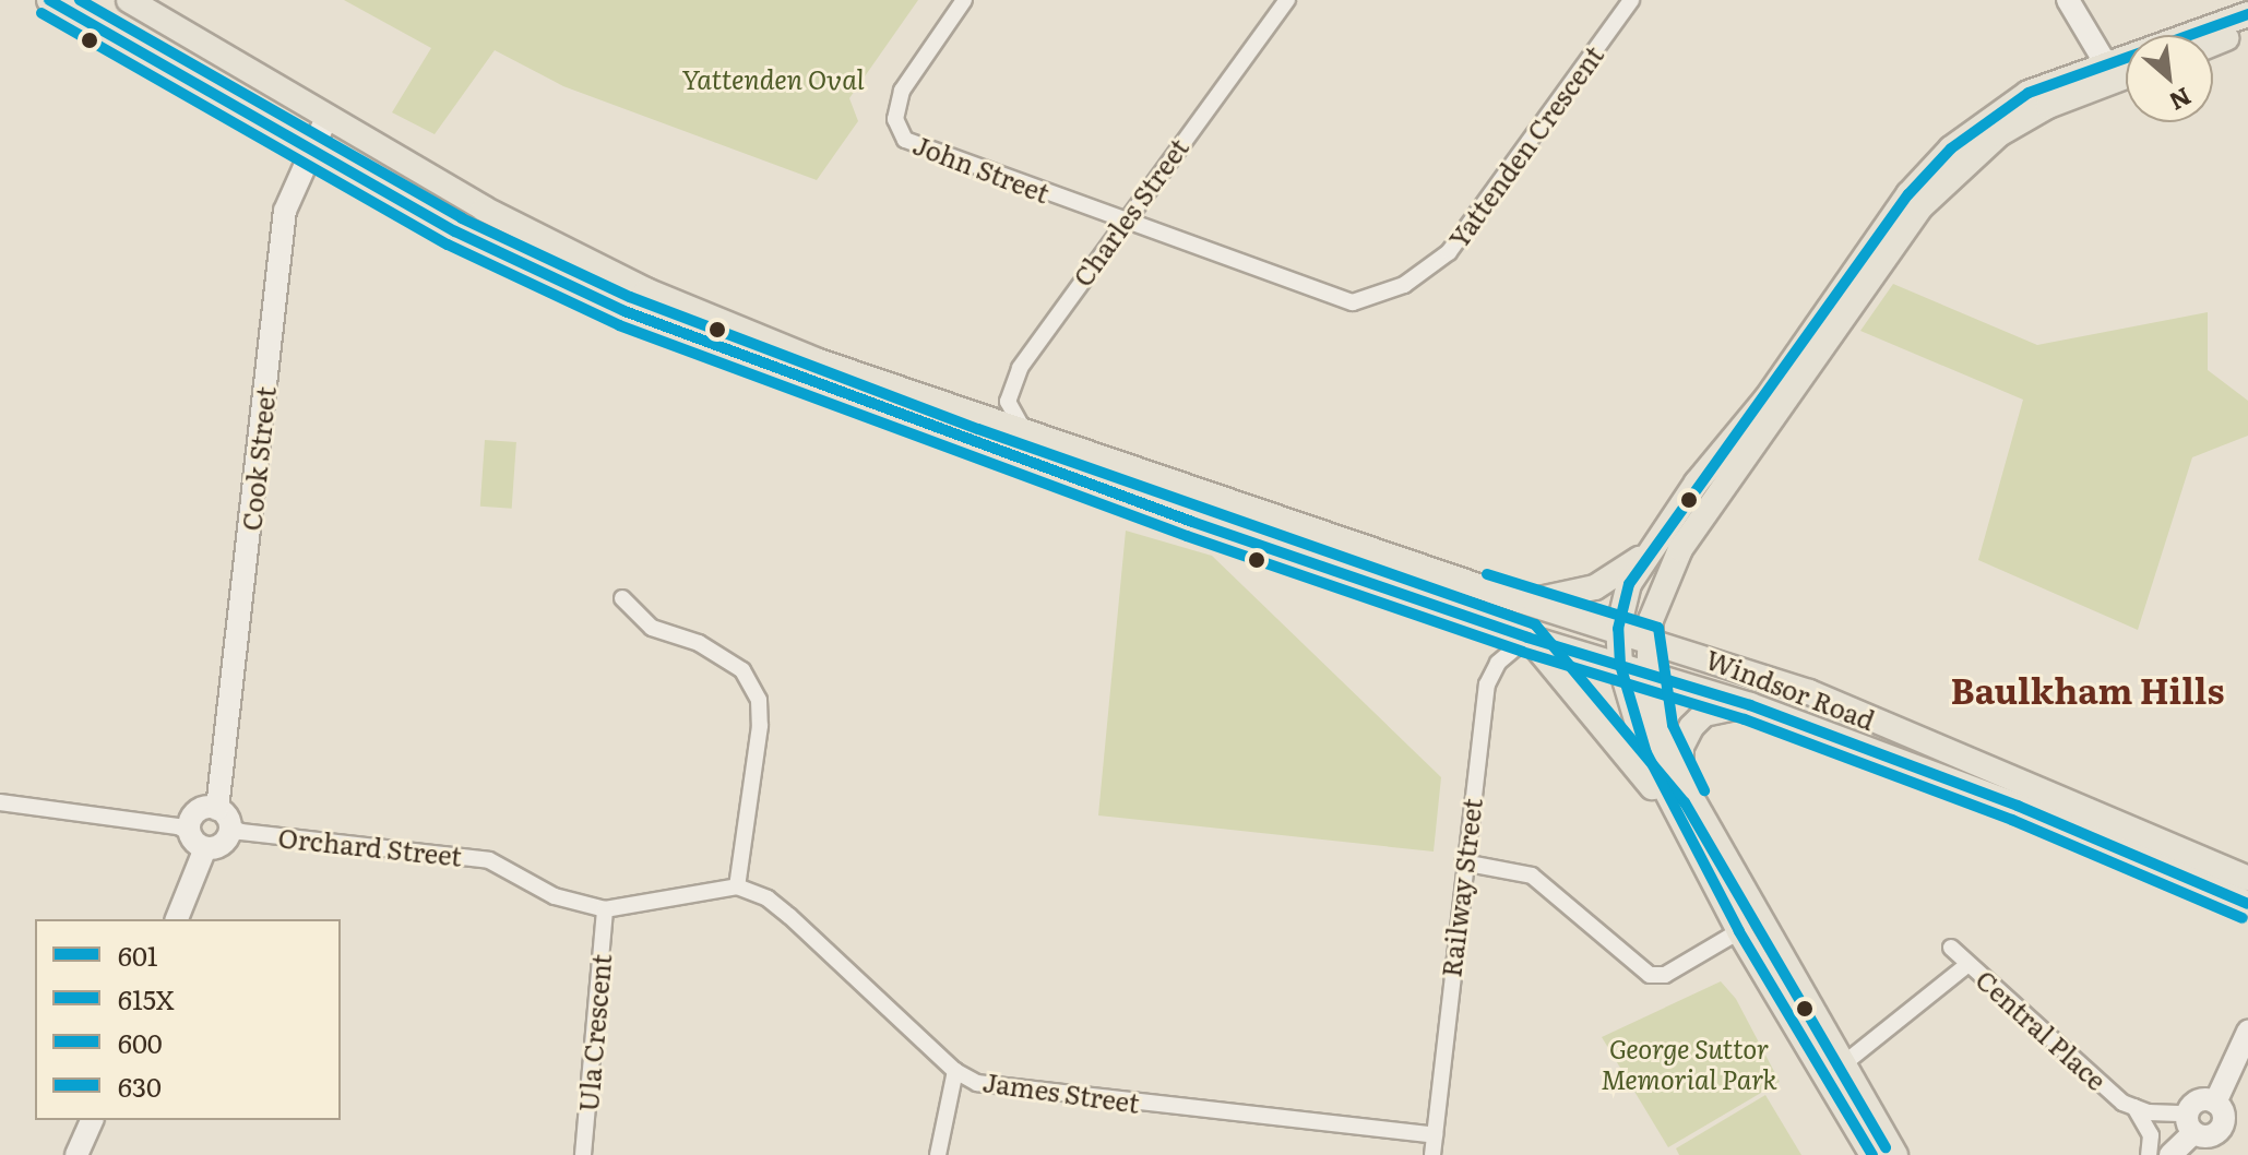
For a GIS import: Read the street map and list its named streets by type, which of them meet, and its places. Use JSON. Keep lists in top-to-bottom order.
{
  "streets": {
    "main road": ["Cook Street", "Windsor Road"],
    "street": [
      "Yattenden Crescent",
      "John Street",
      "Charles Street",
      "Orchard Street",
      "Railway Street",
      "Central Place",
      "Ula Crescent",
      "James Street"
    ]
  },
  "crossings": [
    ["Yattenden Crescent", "John Street"],
    ["Yattenden Crescent", "Charles Street"],
    ["John Street", "Charles Street"],
    ["Charles Street", "Windsor Road"],
    ["Cook Street", "Windsor Road"],
    ["Cook Street", "Orchard Street"],
    ["Windsor Road", "Railway Street"],
    ["Orchard Street", "Ula Crescent"],
    ["Railway Street", "James Street"]
  ],
  "districts": ["Baulkham Hills"],
  "parks": ["Yattenden Oval", "George Suttor Memorial Park"],
  "lines": [
    "transit line 601",
    "transit line 600",
    "transit line 615X",
    "transit line 630"
  ],
  "legend": [
    "601",
    "615X",
    "600",
    "630"
  ],
  "north": "bottom right"
}
